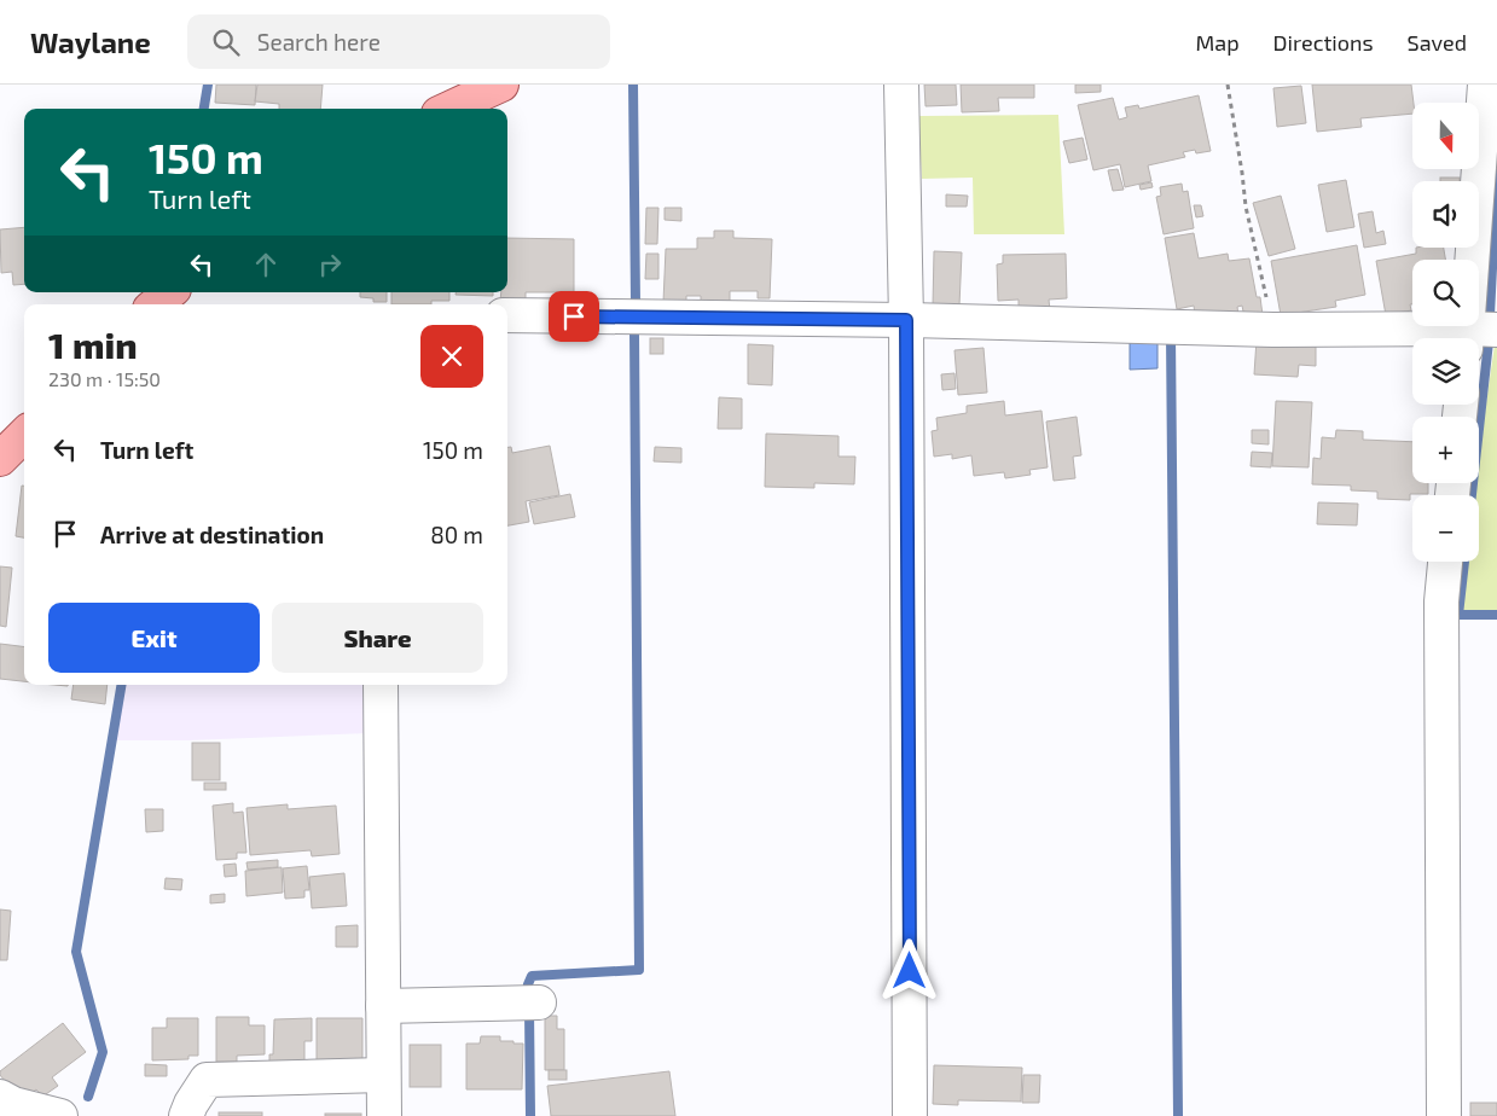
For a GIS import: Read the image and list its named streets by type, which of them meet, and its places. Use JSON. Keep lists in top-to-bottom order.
{
  "north": "bottom",
  "page": {
    "header": "Waylane",
    "search": "Search here",
    "nav": ["Map", "Directions", "Saved"],
    "map_buttons": ["+", "−"],
    "turn": ["150 m", "Turn left"],
    "heading": ["1 min", "230 m · 15:50"],
    "list": [
      {
        "name": "Turn left",
        "value": "150 m"
      },
      {
        "name": "Arrive at destination",
        "value": "80 m"
      }
    ],
    "buttons": ["Exit", "Share"]
  }
}
